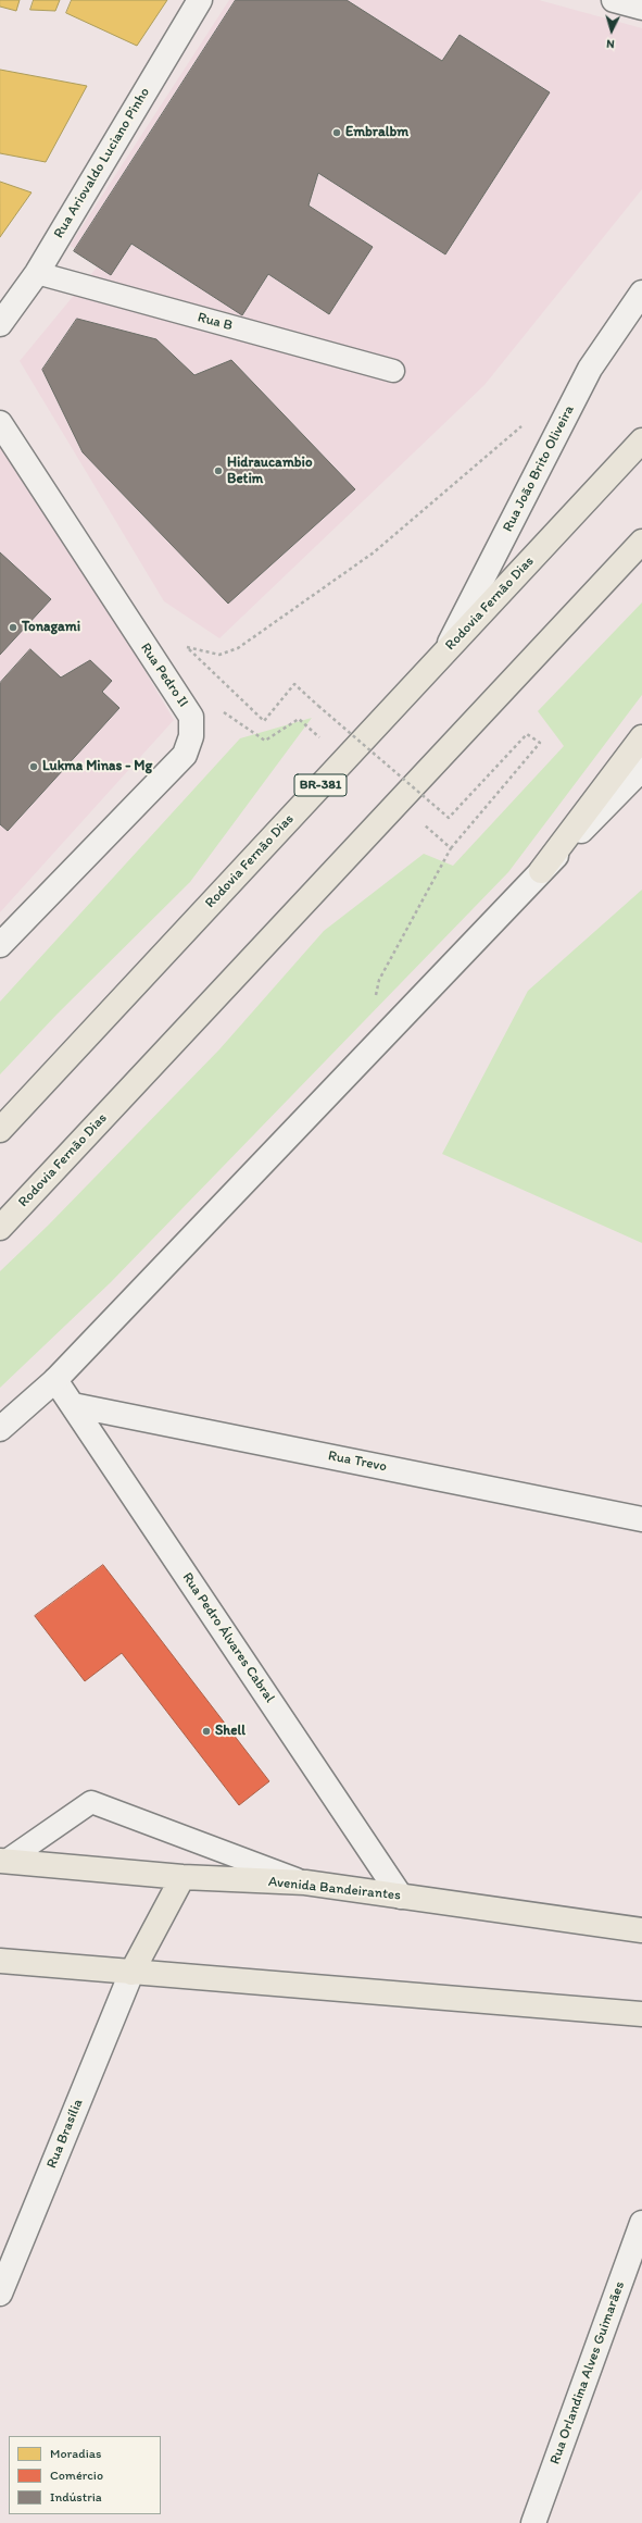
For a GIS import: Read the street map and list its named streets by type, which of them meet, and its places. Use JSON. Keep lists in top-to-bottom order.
{
  "streets": {
    "main road": ["Rodovia Fernão Dias", "BR-381", "Avenida Bandeirantes"],
    "street": [
      "Rua Ariovaldo Luciano Pinho",
      "Rua João Brito Oliveira",
      "Rua Pedro II",
      "Rua Trevo",
      "Rua Pedro Álvares Cabral",
      "Rua Brasília",
      "Rua Orlandina Alves Guimarães"
    ],
    "lane": ["Rua B"]
  },
  "crossings": [
    ["Rua Ariovaldo Luciano Pinho", "Rua B"],
    ["Rua João Brito Oliveira", "Rodovia Fernão Dias"],
    ["Rua Trevo", "Rua Pedro Álvares Cabral"],
    ["Rua Pedro Álvares Cabral", "Avenida Bandeirantes"]
  ],
  "places": [
    "Embralbm",
    "Hidraucambio Betim",
    "Tonagami",
    "Lukma Minas - Mg",
    "Shell"
  ],
  "legend": ["Moradias", "Comércio", "Indústria"],
  "north": "bottom"
}
